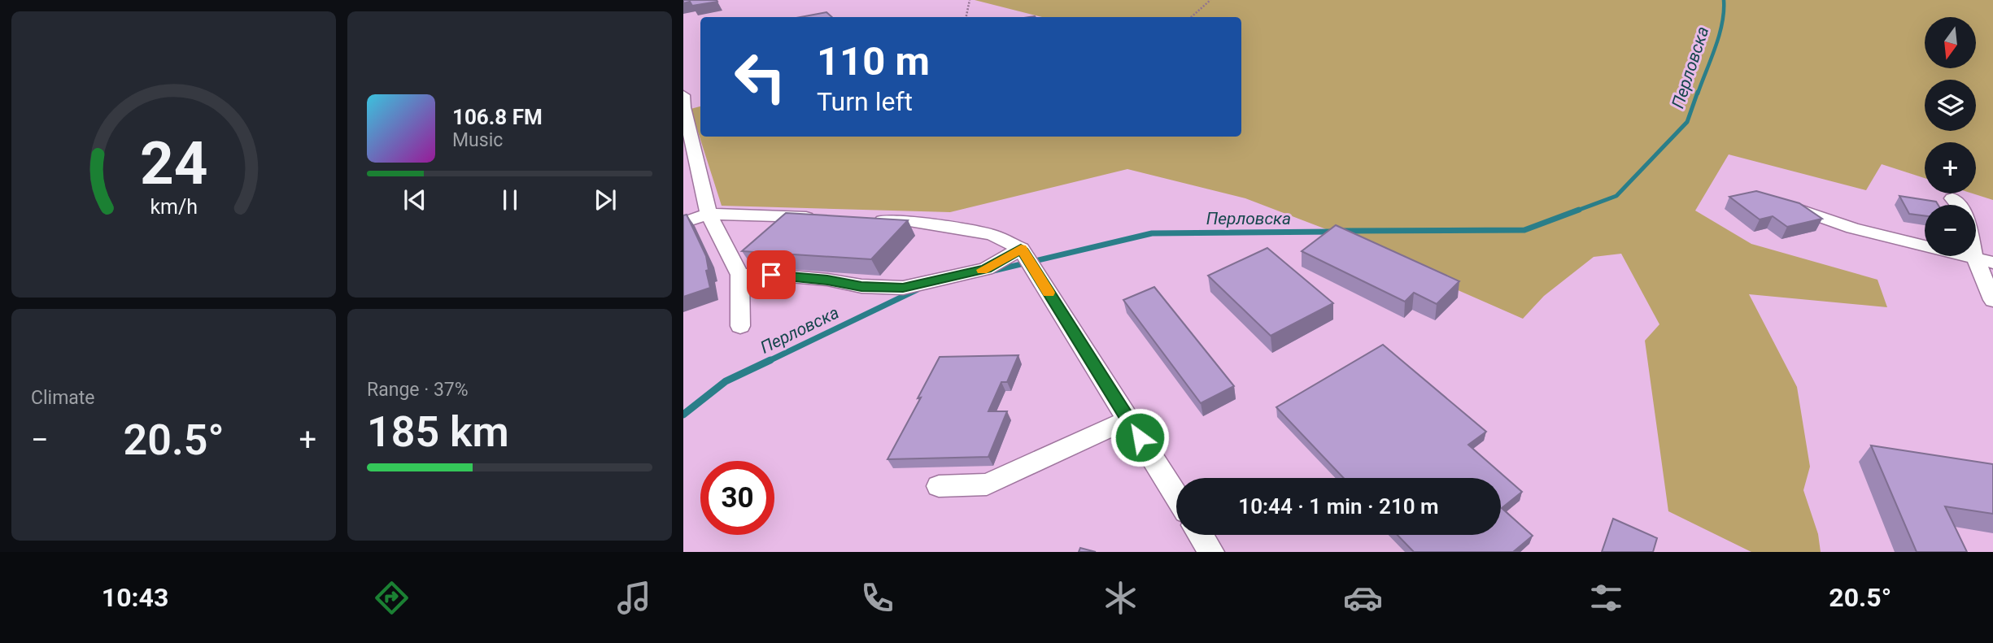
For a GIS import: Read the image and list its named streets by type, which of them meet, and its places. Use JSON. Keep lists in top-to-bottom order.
{
  "water": ["Перловска"],
  "north": "bottom",
  "page": {
    "map_buttons": ["+", "−"],
    "turn": ["110 m", "Turn left"],
    "song": ["106.8 FM", "Music"],
    "tile": [
      "Climate",
      ["Range · 37%", "185 km"]
    ],
    "heat": ["−", "20.5°", "+"],
    "limit": "30",
    "trip": "10:44 · 1 min · 210 m",
    "tabs": ["10:43", "20.5°"],
    "gauge": ["24", "km/h"]
  }
}
